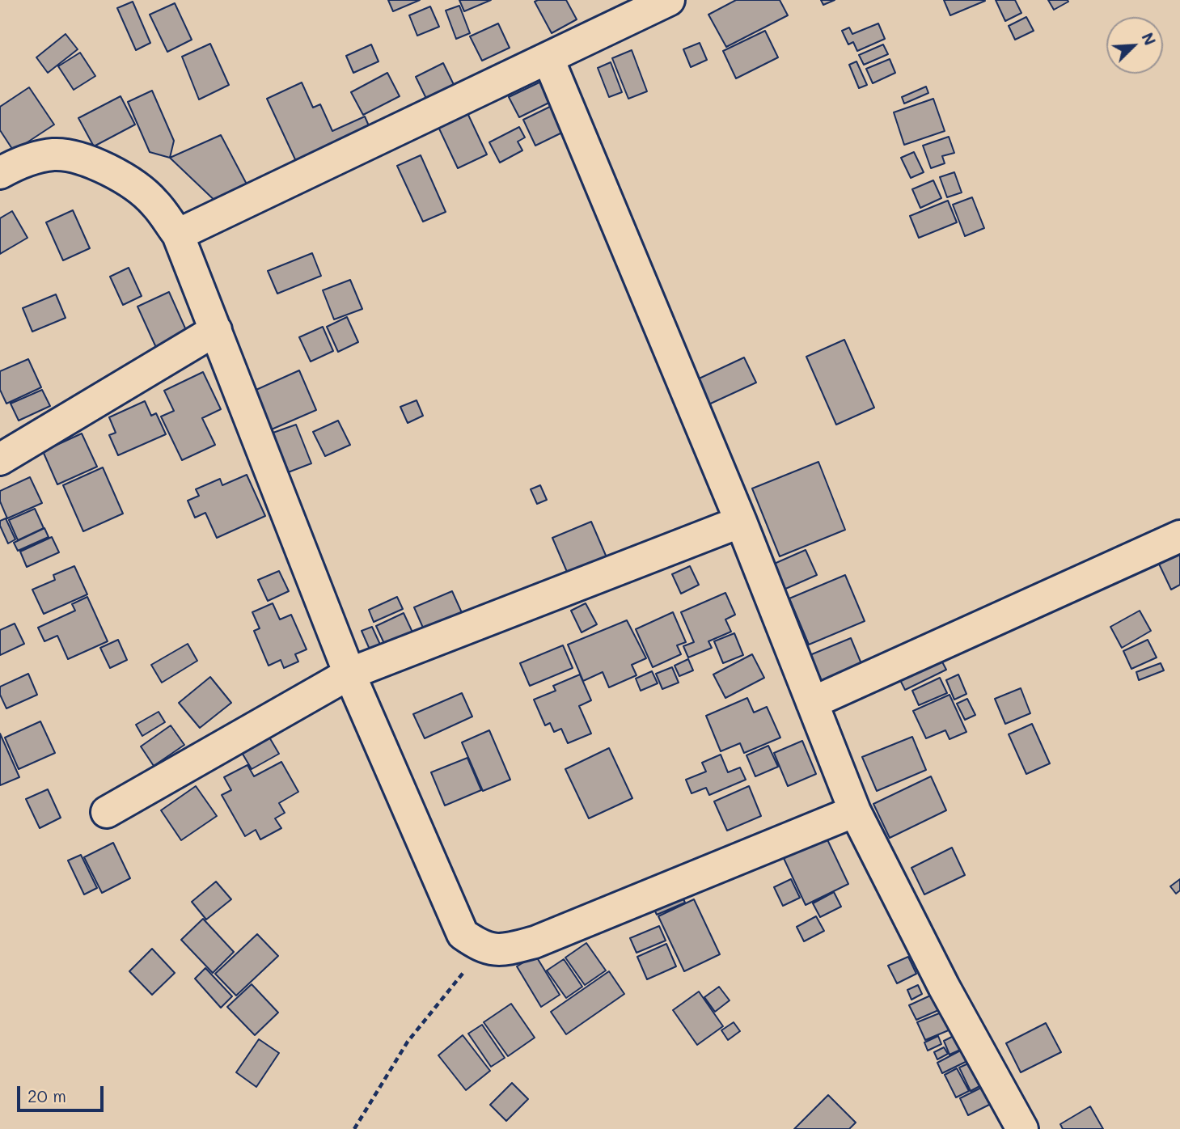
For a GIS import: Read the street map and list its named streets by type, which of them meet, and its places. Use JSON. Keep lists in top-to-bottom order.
{
  "scale_bar": "20 m",
  "north": "top right"
}
